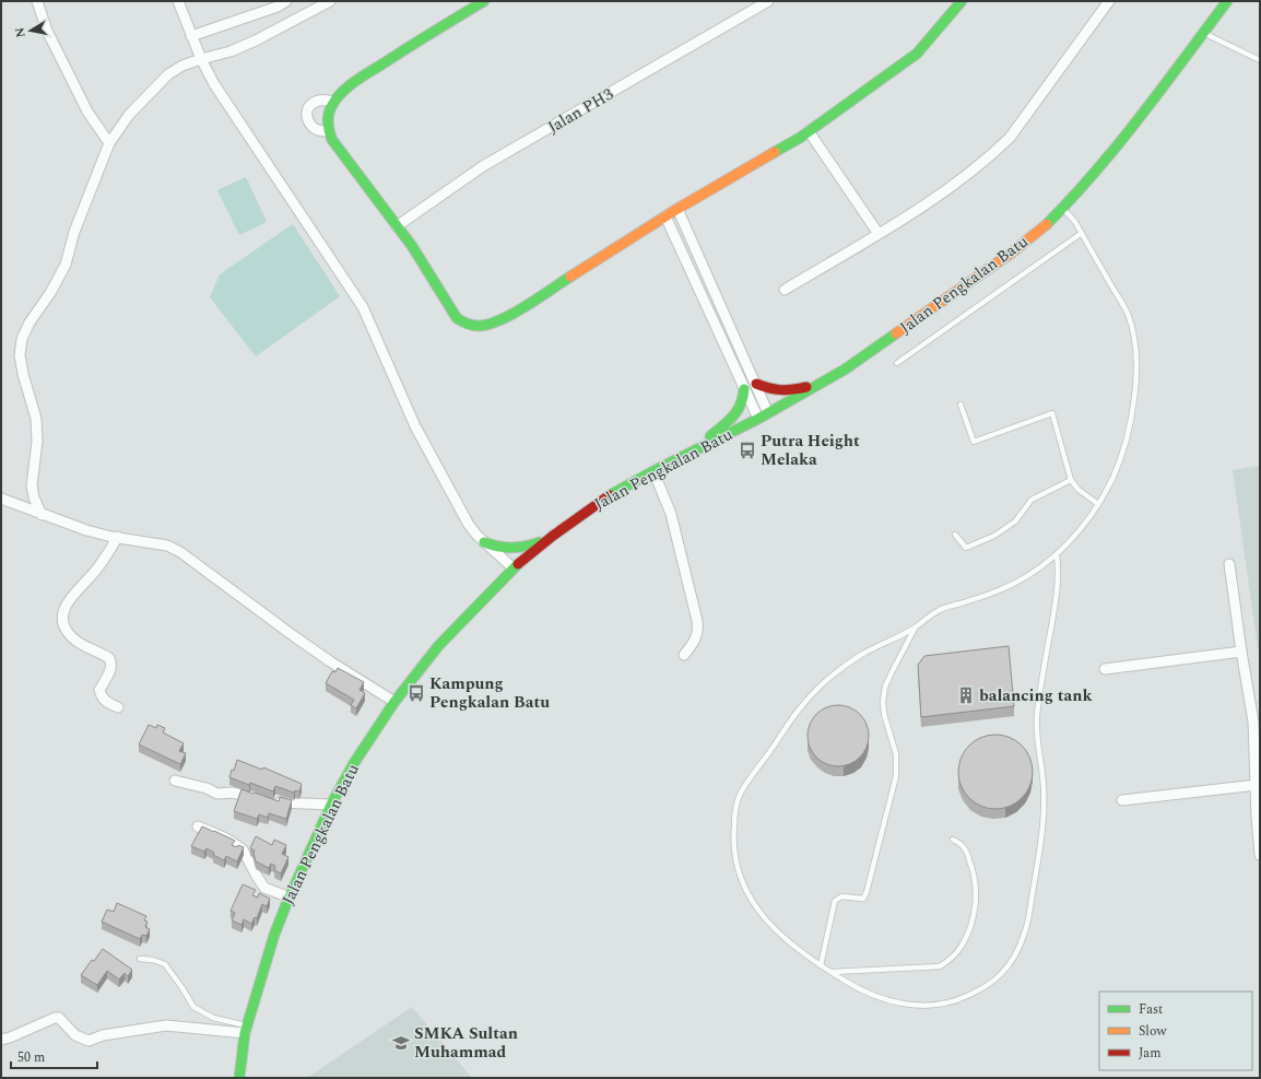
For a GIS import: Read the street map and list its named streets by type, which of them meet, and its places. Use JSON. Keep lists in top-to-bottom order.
{
  "streets": {
    "main road": ["Jalan Pengkalan Batu"],
    "street": ["Jalan PH3"]
  },
  "places": {
    "bus stop": ["Putra Height Melaka", "Kampung Pengkalan Batu"],
    "building": ["balancing tank"],
    "school or university": ["SMKA Sultan Muhammad"]
  },
  "legend": ["Fast", "Slow", "Jam"],
  "scale_bar": "50 m",
  "north": "left"
}
